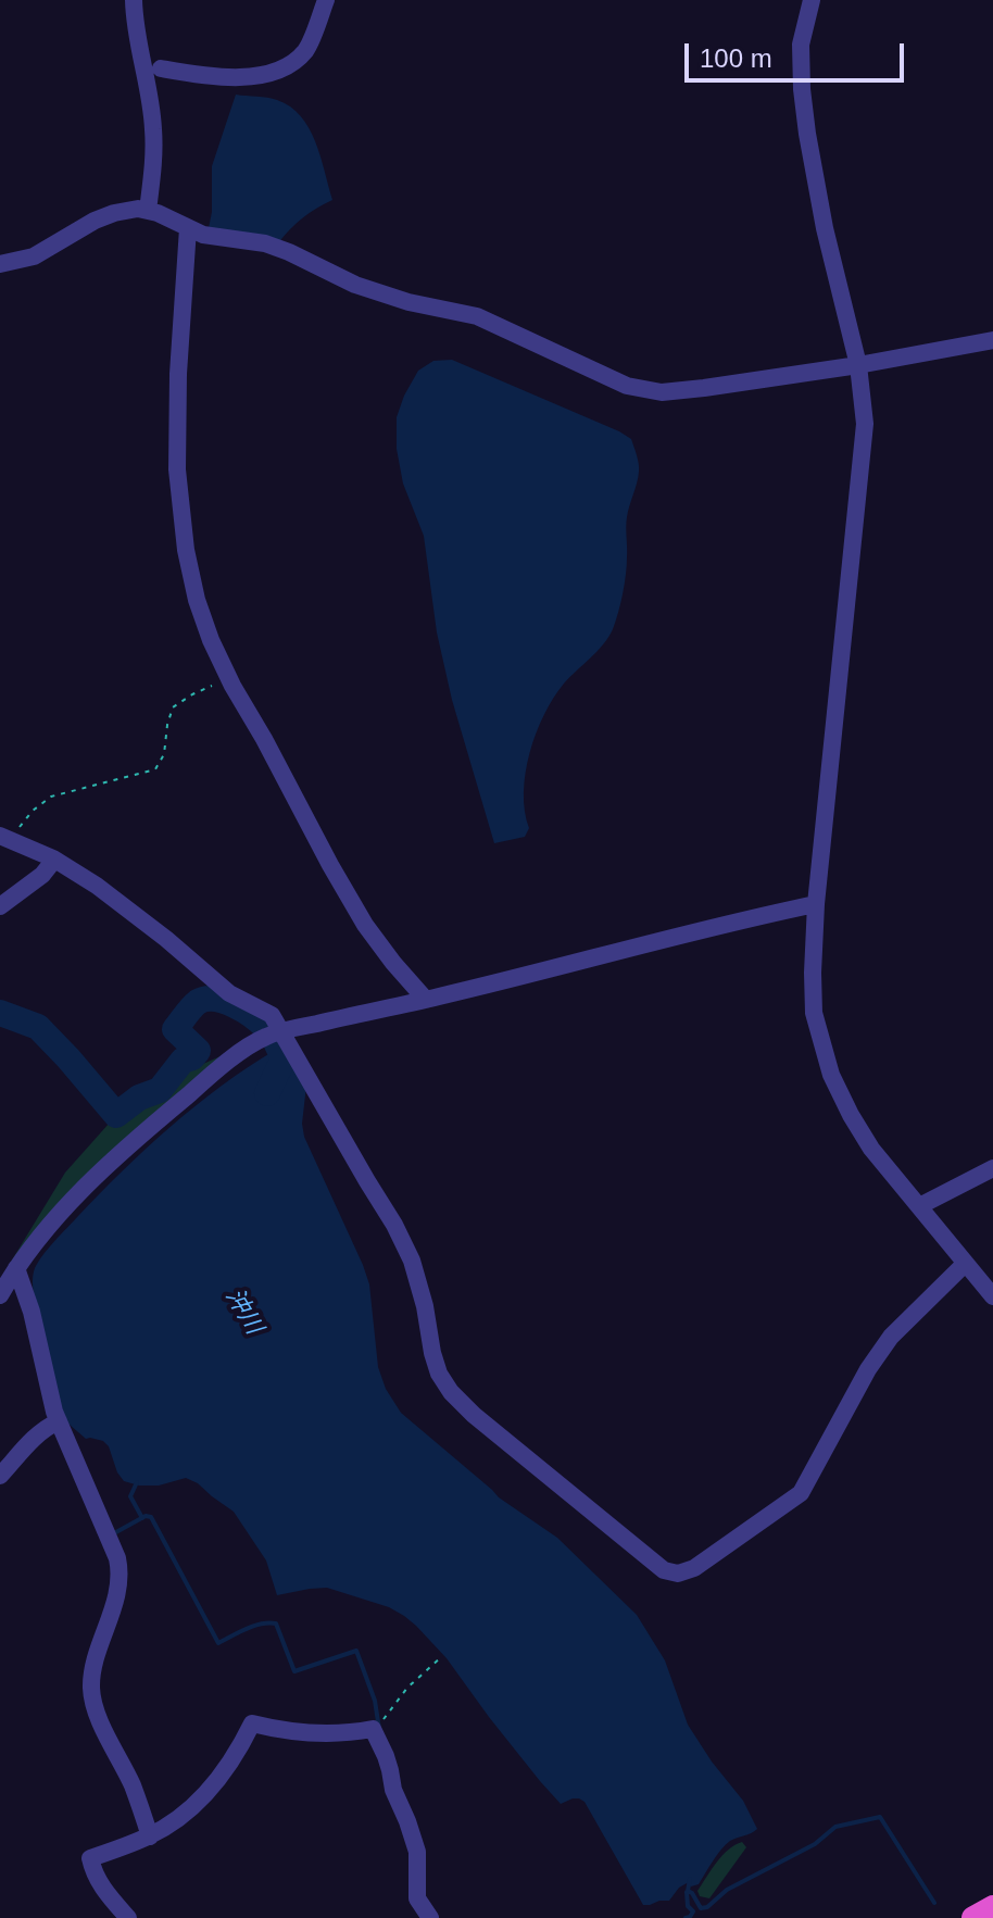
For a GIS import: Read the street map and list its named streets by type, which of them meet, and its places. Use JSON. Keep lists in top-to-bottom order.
{
  "water": ["沖川"],
  "scale_bar": "100 m"
}
